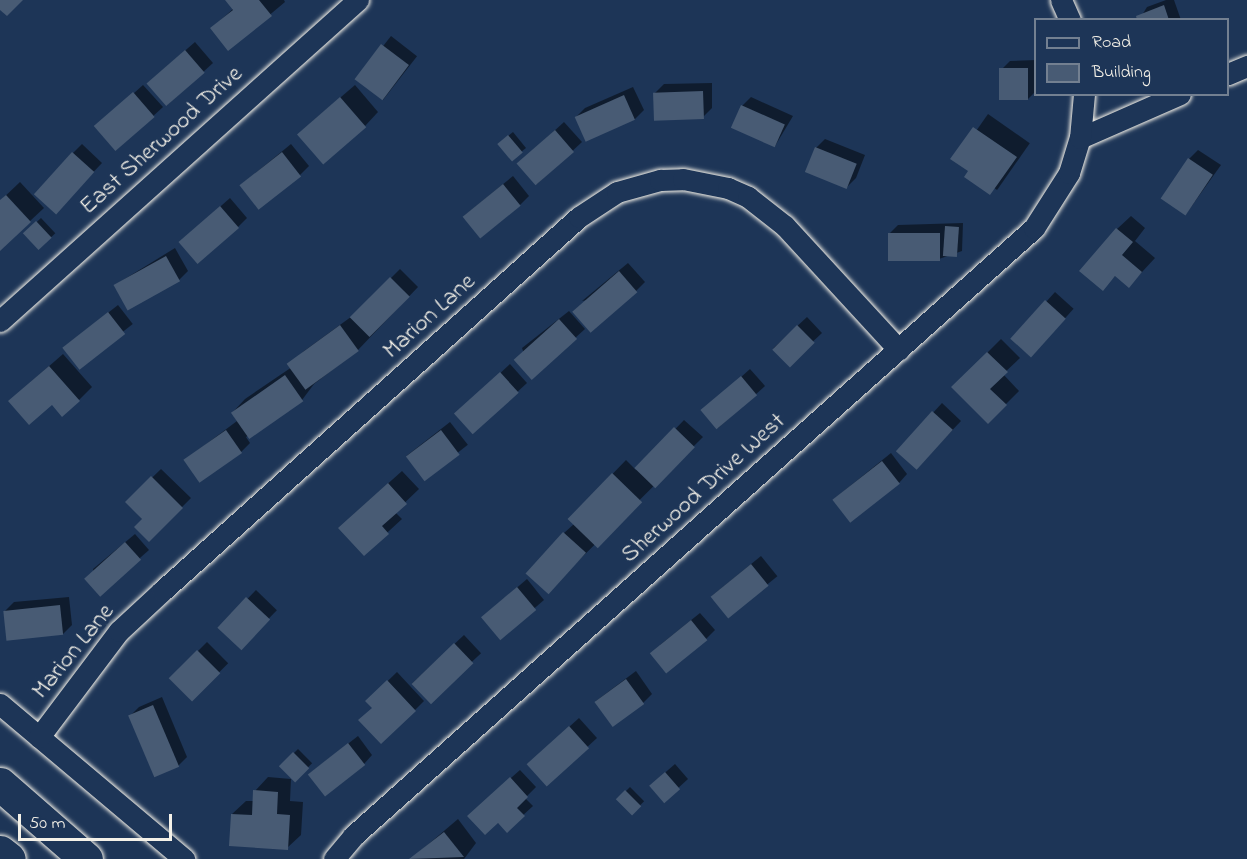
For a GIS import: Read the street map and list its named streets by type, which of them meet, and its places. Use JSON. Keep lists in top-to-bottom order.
{
  "streets": {
    "street": ["East Sherwood Drive", "Marion Lane", "Sherwood Drive West"]
  },
  "crossings": [
    ["Marion Lane", "Sherwood Drive West"]
  ],
  "legend": ["Road", "Building"],
  "scale_bar": "50 m"
}
